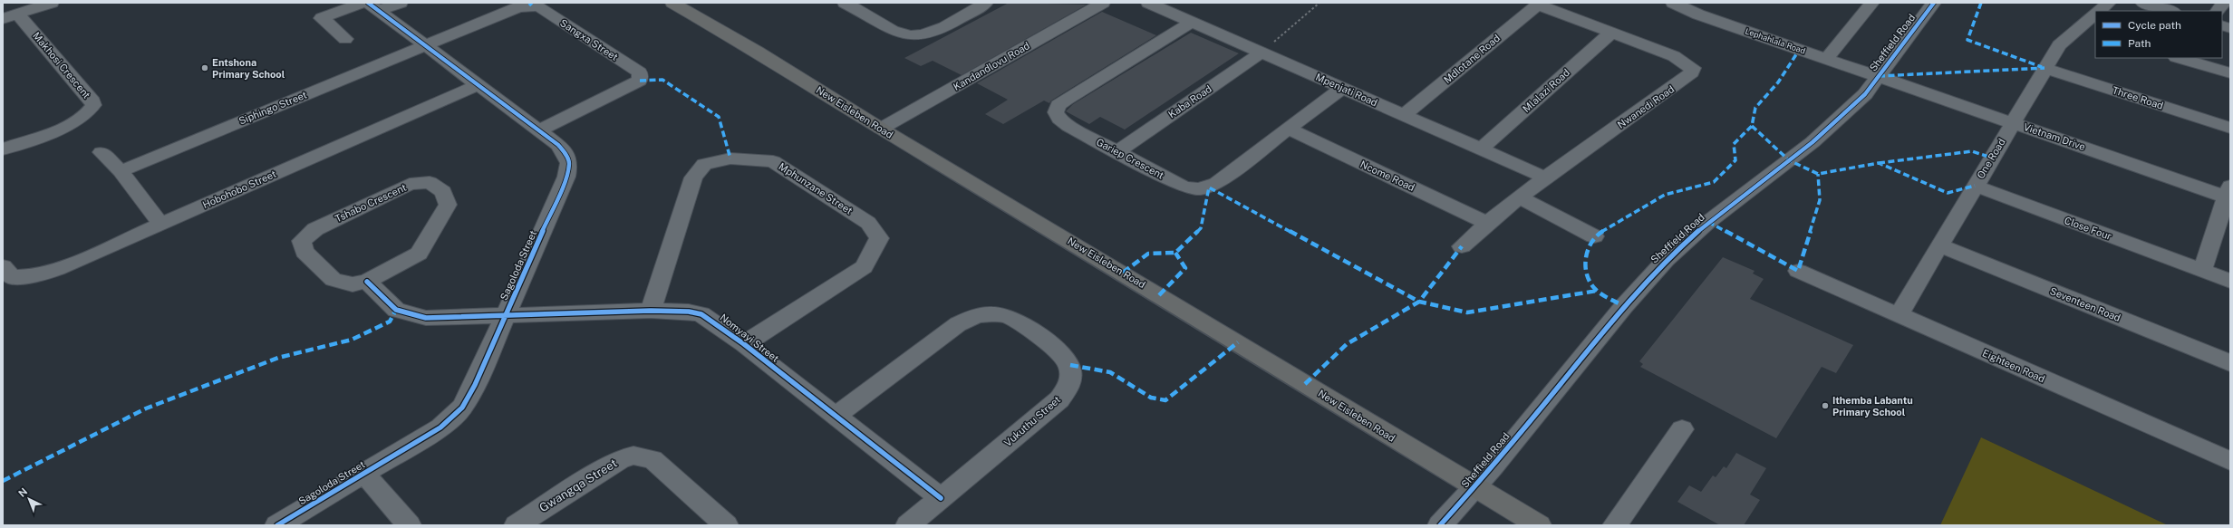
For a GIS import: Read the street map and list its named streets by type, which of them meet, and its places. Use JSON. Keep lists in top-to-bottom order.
{
  "streets": {
    "main road": ["New Eisleben Road"],
    "street": [
      "Sangxa Street",
      "Lephahlala Road",
      "Sheffield Road",
      "Mdlotane Road",
      "Makhosi Crescent",
      "Kandandlovu Road",
      "Mpenjati Road",
      "Mlalazi Road",
      "Three Road",
      "Kaba Road",
      "Nwanedi Road",
      "Siphingo Street",
      "Vietnam Drive",
      "Gariep Crescent",
      "One Road",
      "Ncome Road",
      "Mphunzane Street",
      "Hobohobo Street",
      "Tshabo Crescent",
      "Close Four",
      "Sagoloda Street",
      "Seventeen Road",
      "Nomyayi Street",
      "Eighteen Road",
      "Vukuthu Street",
      "Gwangqa Street"
    ]
  },
  "crossings": [
    ["Sangxa Street", "Siphingo Street"],
    ["Sangxa Street", "Sagoloda Street"],
    ["Lephahlala Road", "Sheffield Road"],
    ["Lephahlala Road", "Vietnam Drive"],
    ["Sheffield Road", "New Eisleben Road"],
    ["Sheffield Road", "Vietnam Drive"],
    ["Mdlotane Road", "Mpenjati Road"],
    ["Mdlotane Road", "Nwanedi Road"],
    ["Kandandlovu Road", "New Eisleben Road"],
    ["Mpenjati Road", "Mlalazi Road"],
    ["Mpenjati Road", "Kaba Road"],
    ["Mpenjati Road", "Nwanedi Road"],
    ["Mpenjati Road", "Gariep Crescent"],
    ["Mlalazi Road", "Nwanedi Road"],
    ["Three Road", "One Road"],
    ["Kaba Road", "Gariep Crescent"],
    ["Nwanedi Road", "Ncome Road"],
    ["Siphingo Street", "Sagoloda Street"],
    ["Vietnam Drive", "One Road"],
    ["Gariep Crescent", "Ncome Road"],
    ["One Road", "Close Four"],
    ["One Road", "Seventeen Road"],
    ["One Road", "Eighteen Road"],
    ["Mphunzane Street", "Nomyayi Street"],
    ["Hobohobo Street", "Sagoloda Street"],
    ["Sagoloda Street", "Nomyayi Street"],
    ["Nomyayi Street", "Vukuthu Street"]
  ],
  "places": ["Entshona Primary School", "Ithemba Labantu Primary School"],
  "legend": ["Cycle path", "Path"],
  "north": "top left"
}
